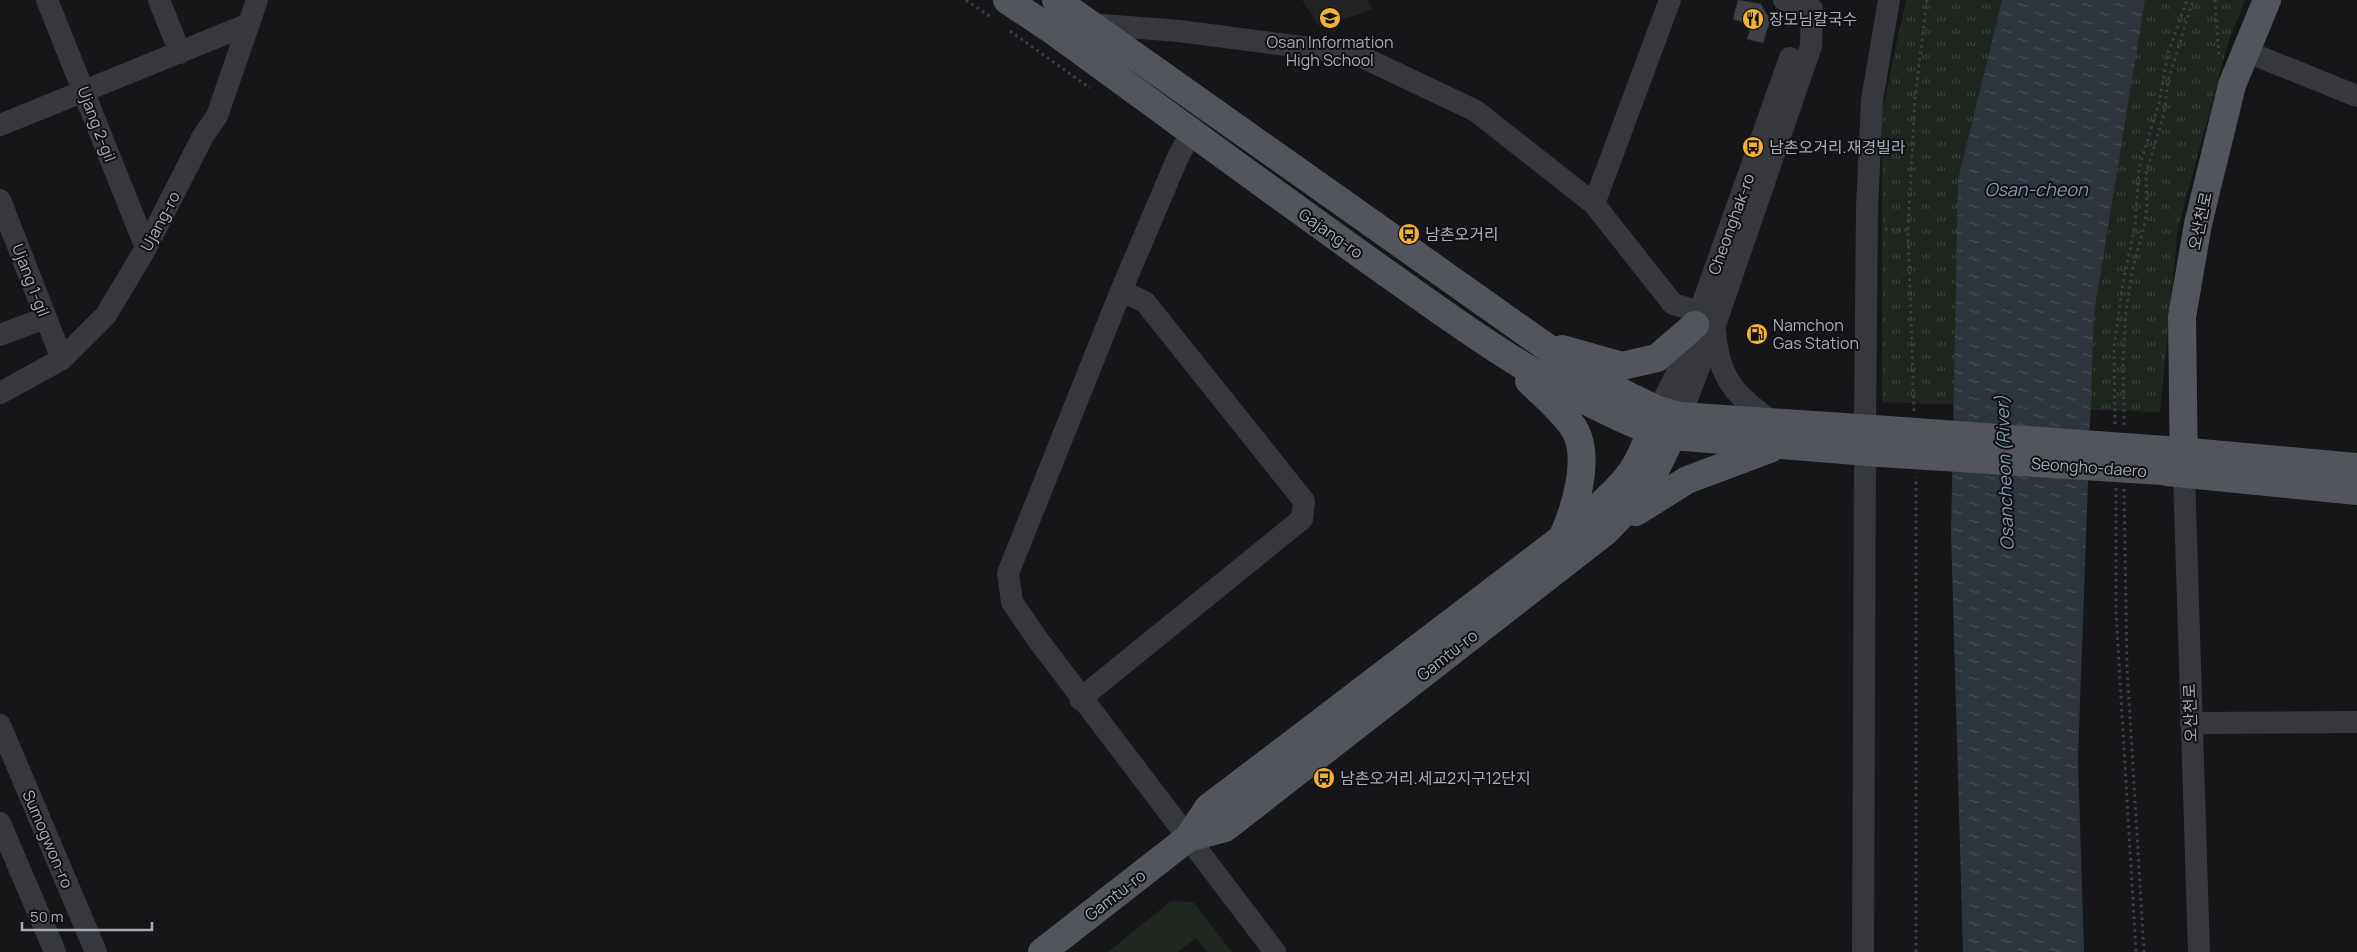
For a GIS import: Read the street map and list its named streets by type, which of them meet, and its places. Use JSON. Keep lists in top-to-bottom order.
{
  "streets": {
    "main road": [
      "오산천로",
      "Gajang-ro",
      "Seongho-daero",
      "Gamtu-ro"
    ],
    "street": [
      "Ujang 2-gil",
      "Ujang-ro",
      "Cheonghak-ro",
      "Ujang 1-gil",
      "Sumogwon-ro"
    ]
  },
  "crossings": [
    ["Ujang 2-gil", "Ujang-ro"],
    ["Ujang-ro", "Ujang 1-gil"],
    ["오산천로", "Seongho-daero"],
    ["Cheonghak-ro", "Gajang-ro"],
    ["Cheonghak-ro", "Seongho-daero"],
    ["Cheonghak-ro", "Gamtu-ro"],
    ["Gajang-ro", "Seongho-daero"],
    ["Gajang-ro", "Gamtu-ro"],
    ["Seongho-daero", "Gamtu-ro"]
  ],
  "water": ["Osan-cheon", "Osancheon (River)"],
  "places": {
    "school or university": ["Osan Information High School"],
    "restaurant": ["장모님칼국수"],
    "bus stop": ["남촌오거리.재경빌라", "남촌오거리", "남촌오거리.세교2지구12단지"],
    "fuel station": ["Namchon Gas Station"]
  },
  "scale_bar": "50 m"
}
